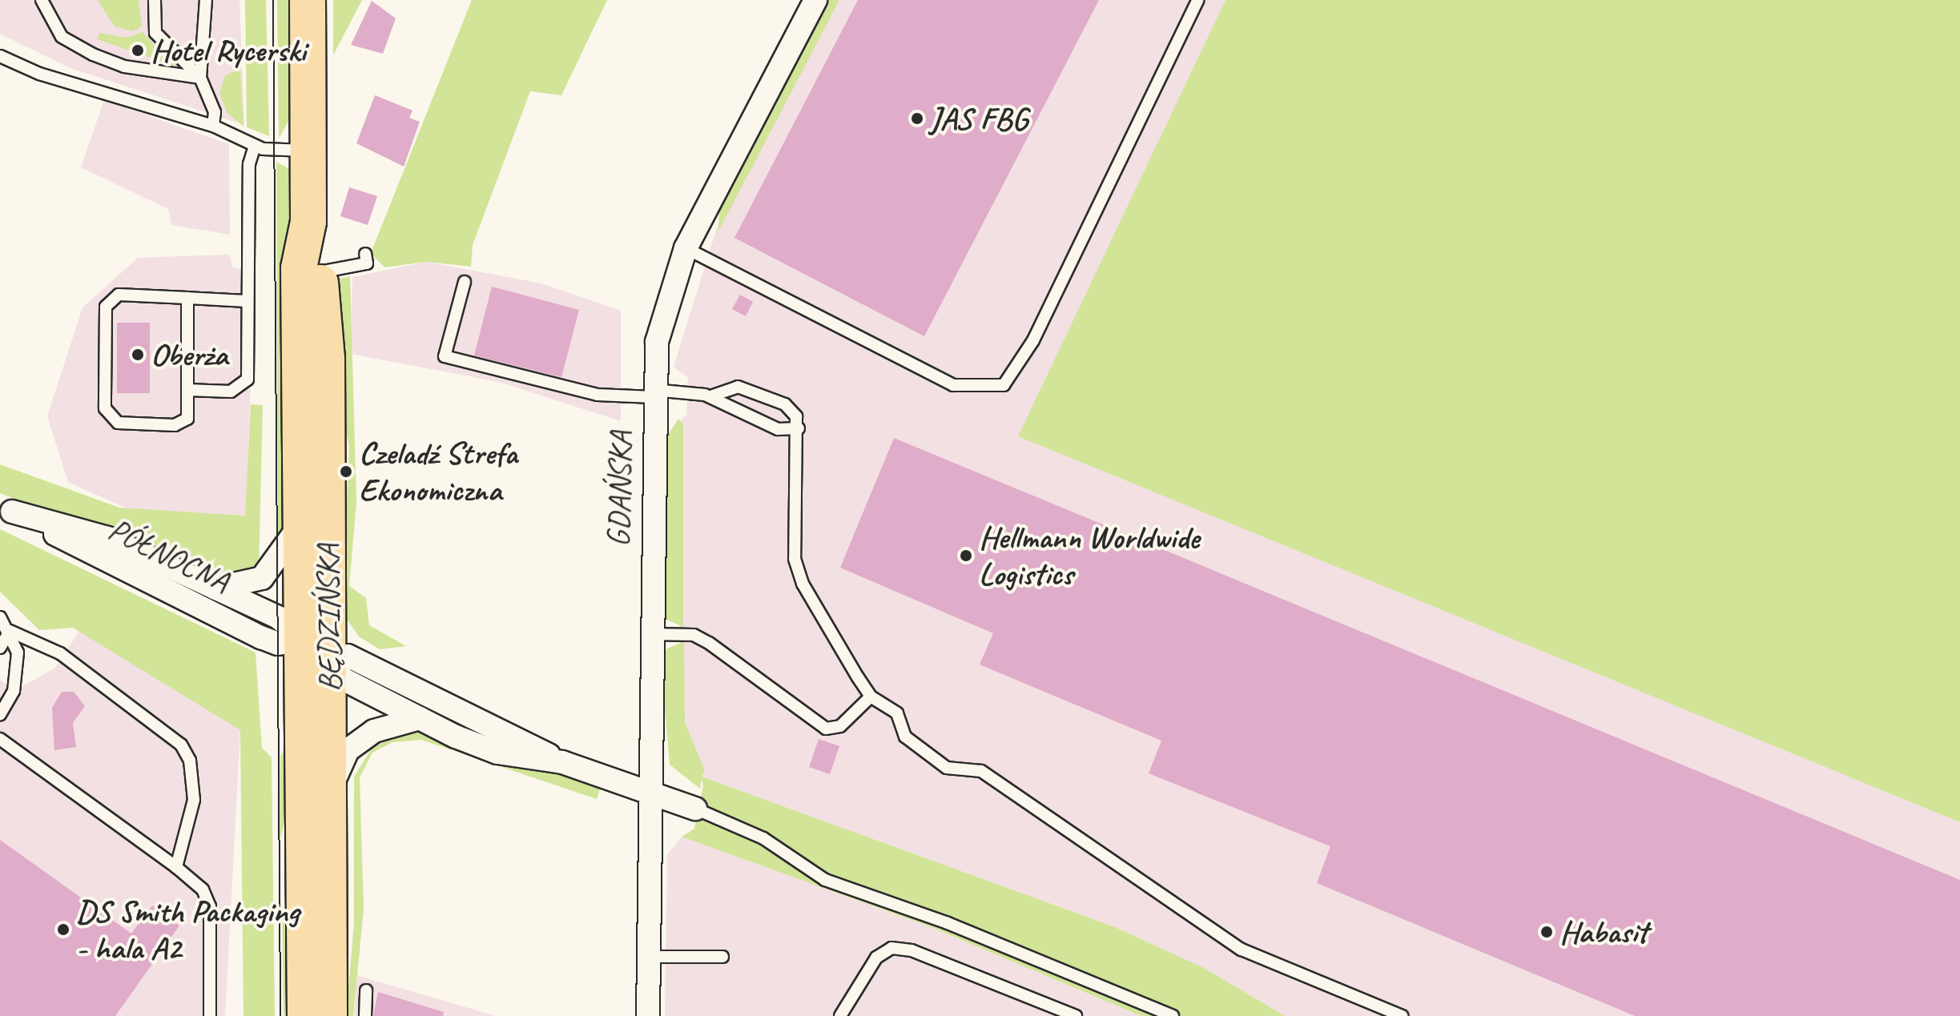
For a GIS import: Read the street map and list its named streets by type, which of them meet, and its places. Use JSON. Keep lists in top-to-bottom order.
{
  "streets": {
    "main road": ["BĘDZIŃSKA"],
    "street": ["GDAŃSKA", "PÓŁNOCNA"]
  },
  "crossings": [
    ["GDAŃSKA", "PÓŁNOCNA"],
    ["PÓŁNOCNA", "BĘDZIŃSKA"]
  ],
  "places": [
    "Hotel Rycerski",
    "JAS FBG",
    "Oberża",
    "Czeladź Strefa Ekonomiczna",
    "Hellmann Worldwide Logistics",
    "DS Smith Packaging - hala A2",
    "Habasit"
  ]
}
